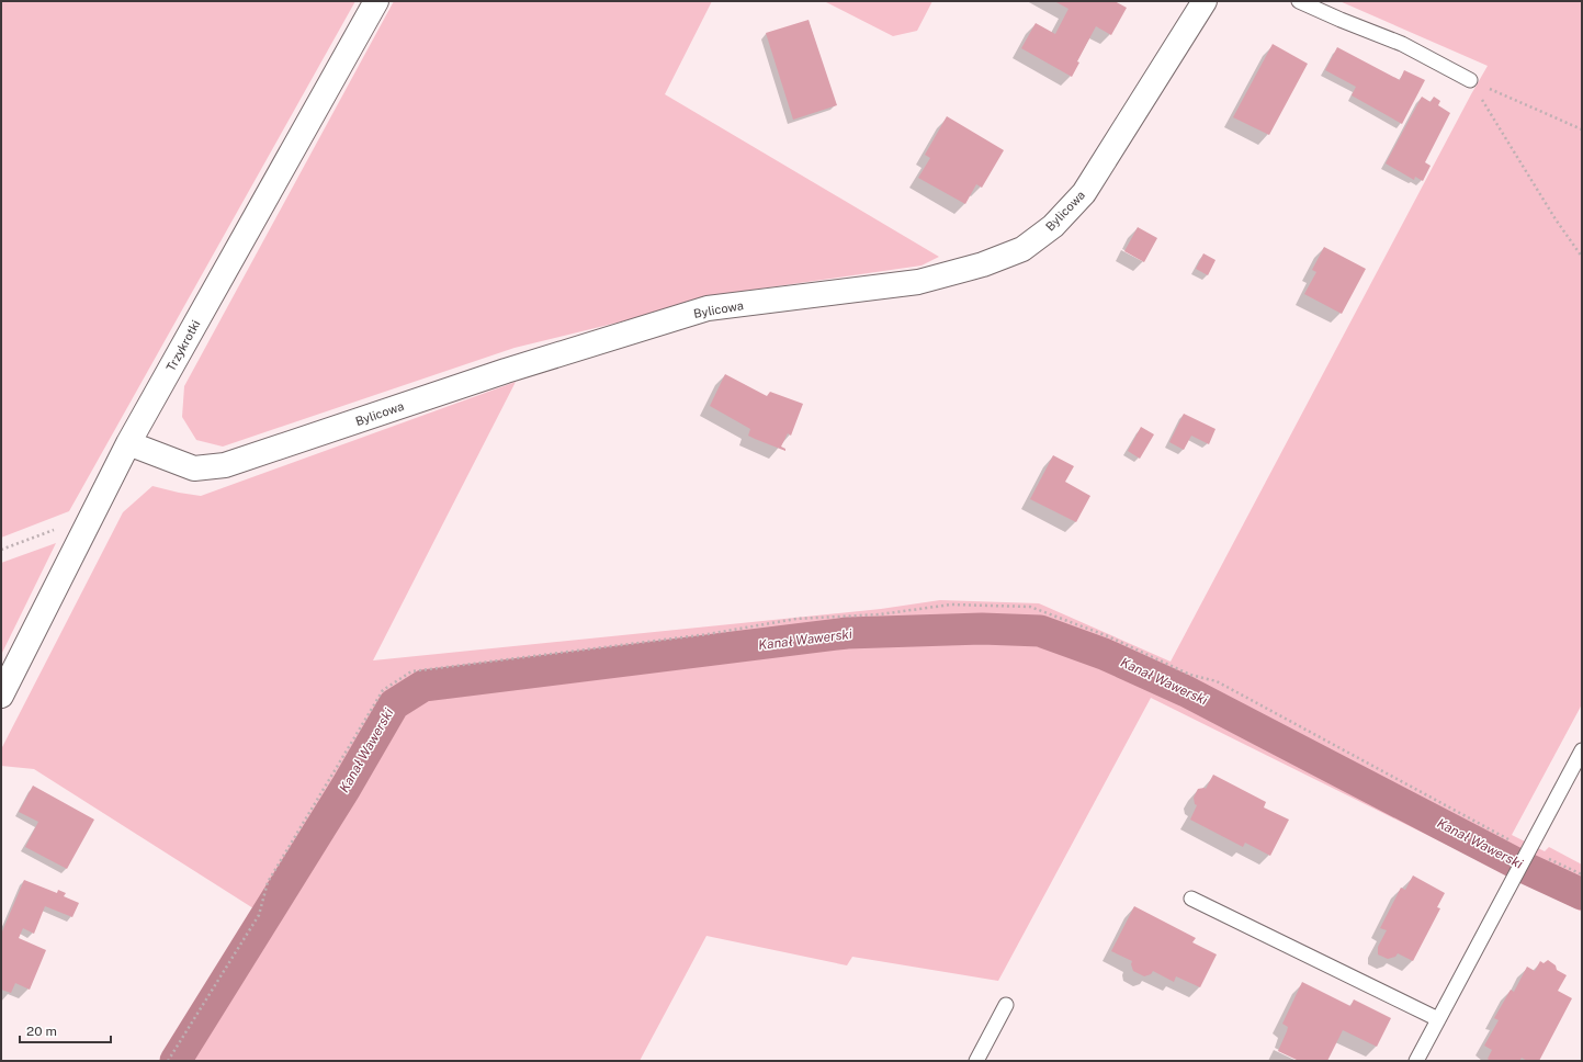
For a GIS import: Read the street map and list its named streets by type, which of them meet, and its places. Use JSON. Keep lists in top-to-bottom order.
{
  "streets": {
    "street": ["Bylicowa", "Trzykrotki"]
  },
  "crossings": [
    ["Bylicowa", "Trzykrotki"]
  ],
  "water": ["Kanał Wawerski"],
  "scale_bar": "20 m"
}
